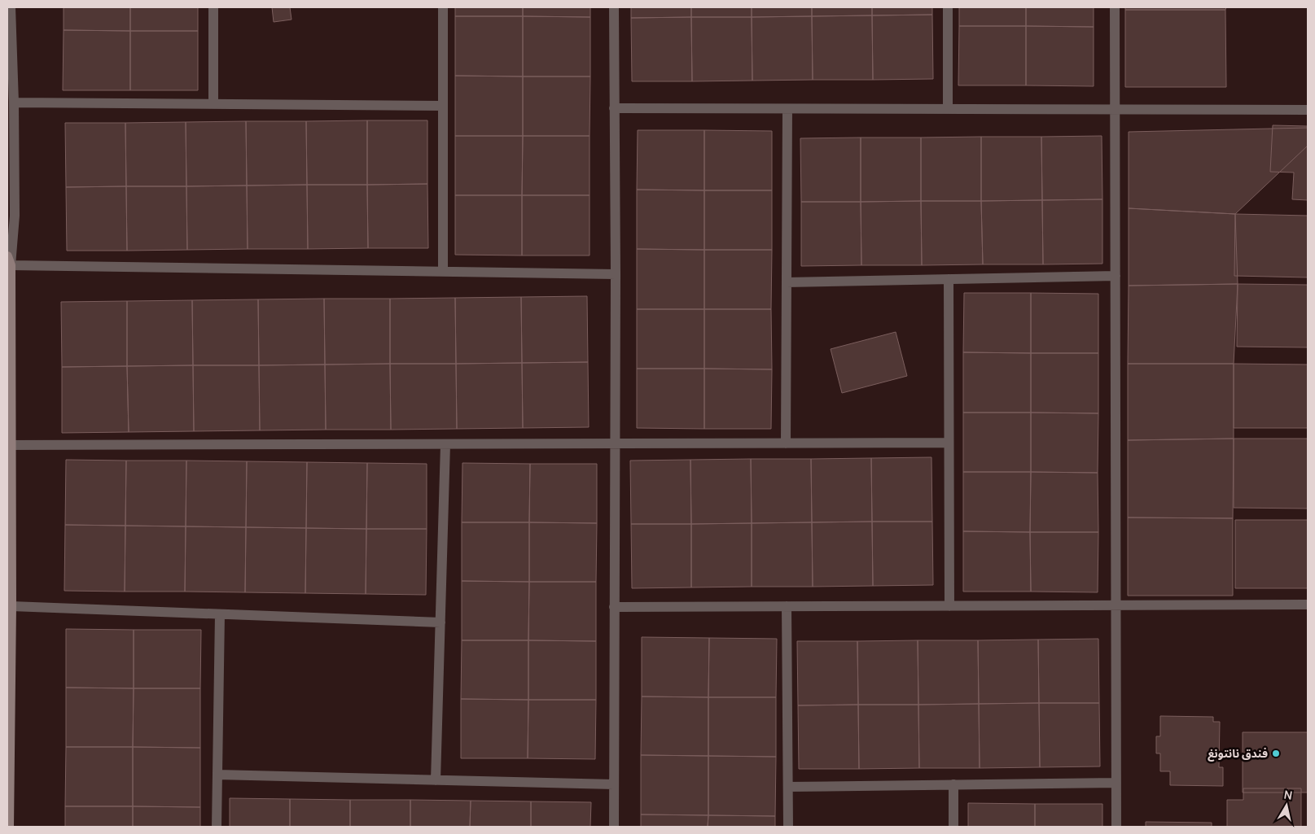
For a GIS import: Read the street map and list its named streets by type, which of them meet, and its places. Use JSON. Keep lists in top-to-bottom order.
{
  "places": ["فندق نانتونغ"],
  "north": "top"
}
